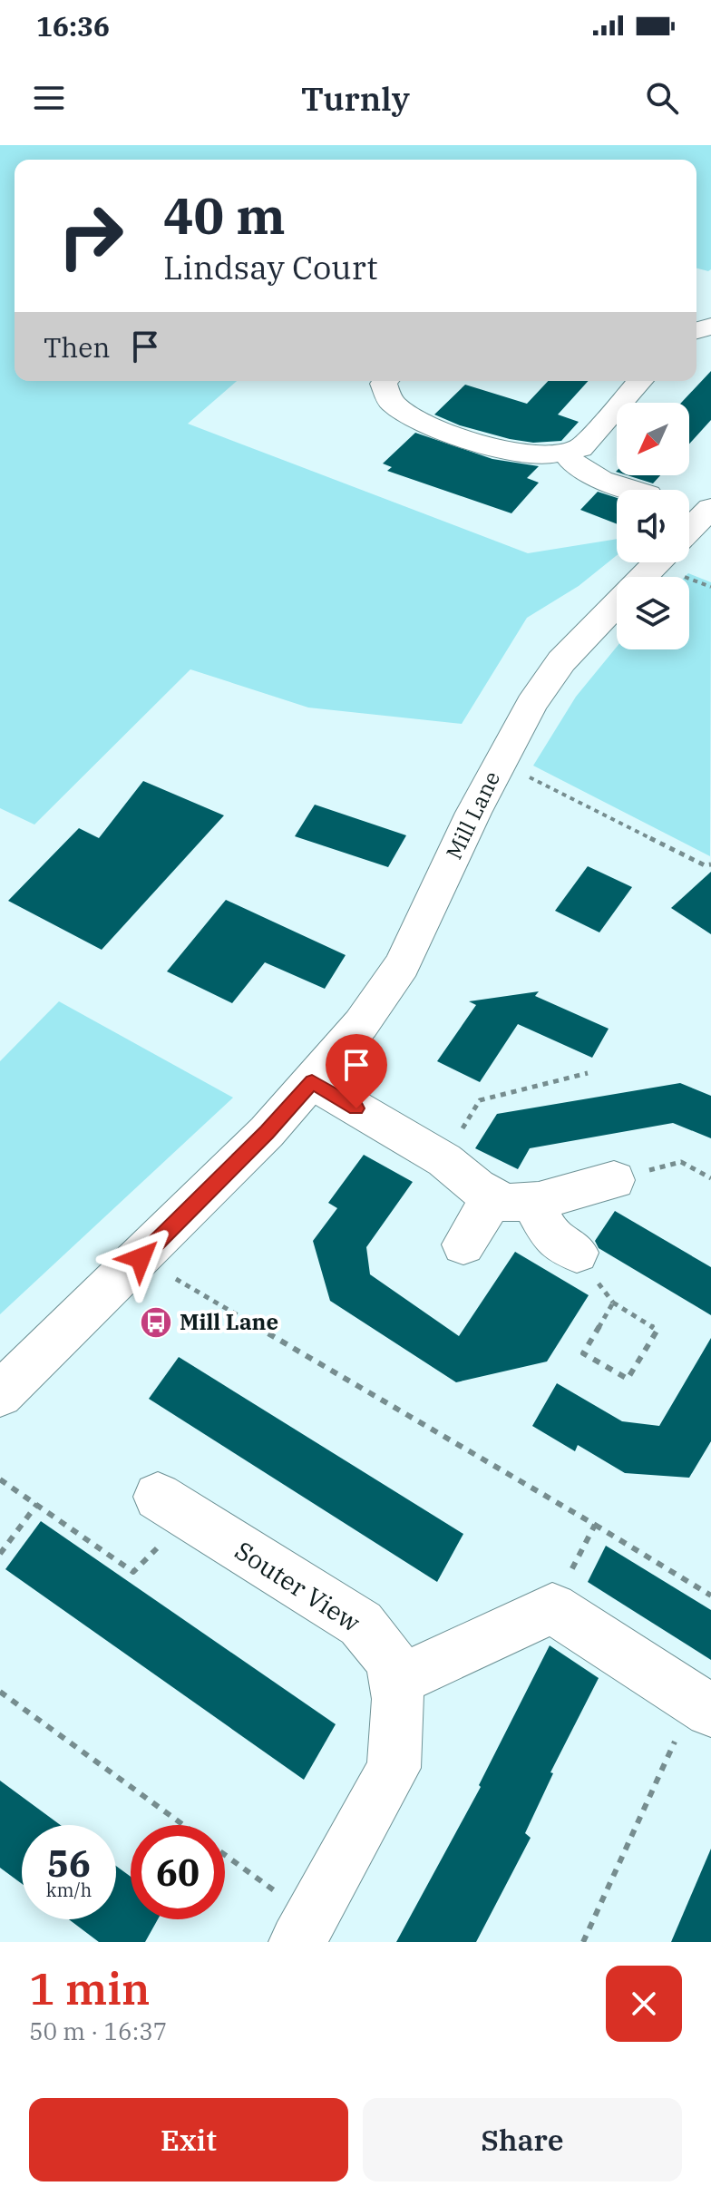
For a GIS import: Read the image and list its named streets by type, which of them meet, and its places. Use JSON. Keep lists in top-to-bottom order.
{
  "streets": {
    "street": ["Mill Lane", "Souter View"]
  },
  "places": {
    "bus stop": ["Mill Lane"]
  },
  "north": "bottom left",
  "page": {
    "status": "16:36",
    "header": "Turnly",
    "turn": ["40 m", "Lindsay Court"],
    "then": "Then",
    "speed": "56 km/h",
    "limit": "60",
    "heading": ["1 min", "50 m · 16:37"],
    "buttons": ["Exit", "Share"]
  }
}
